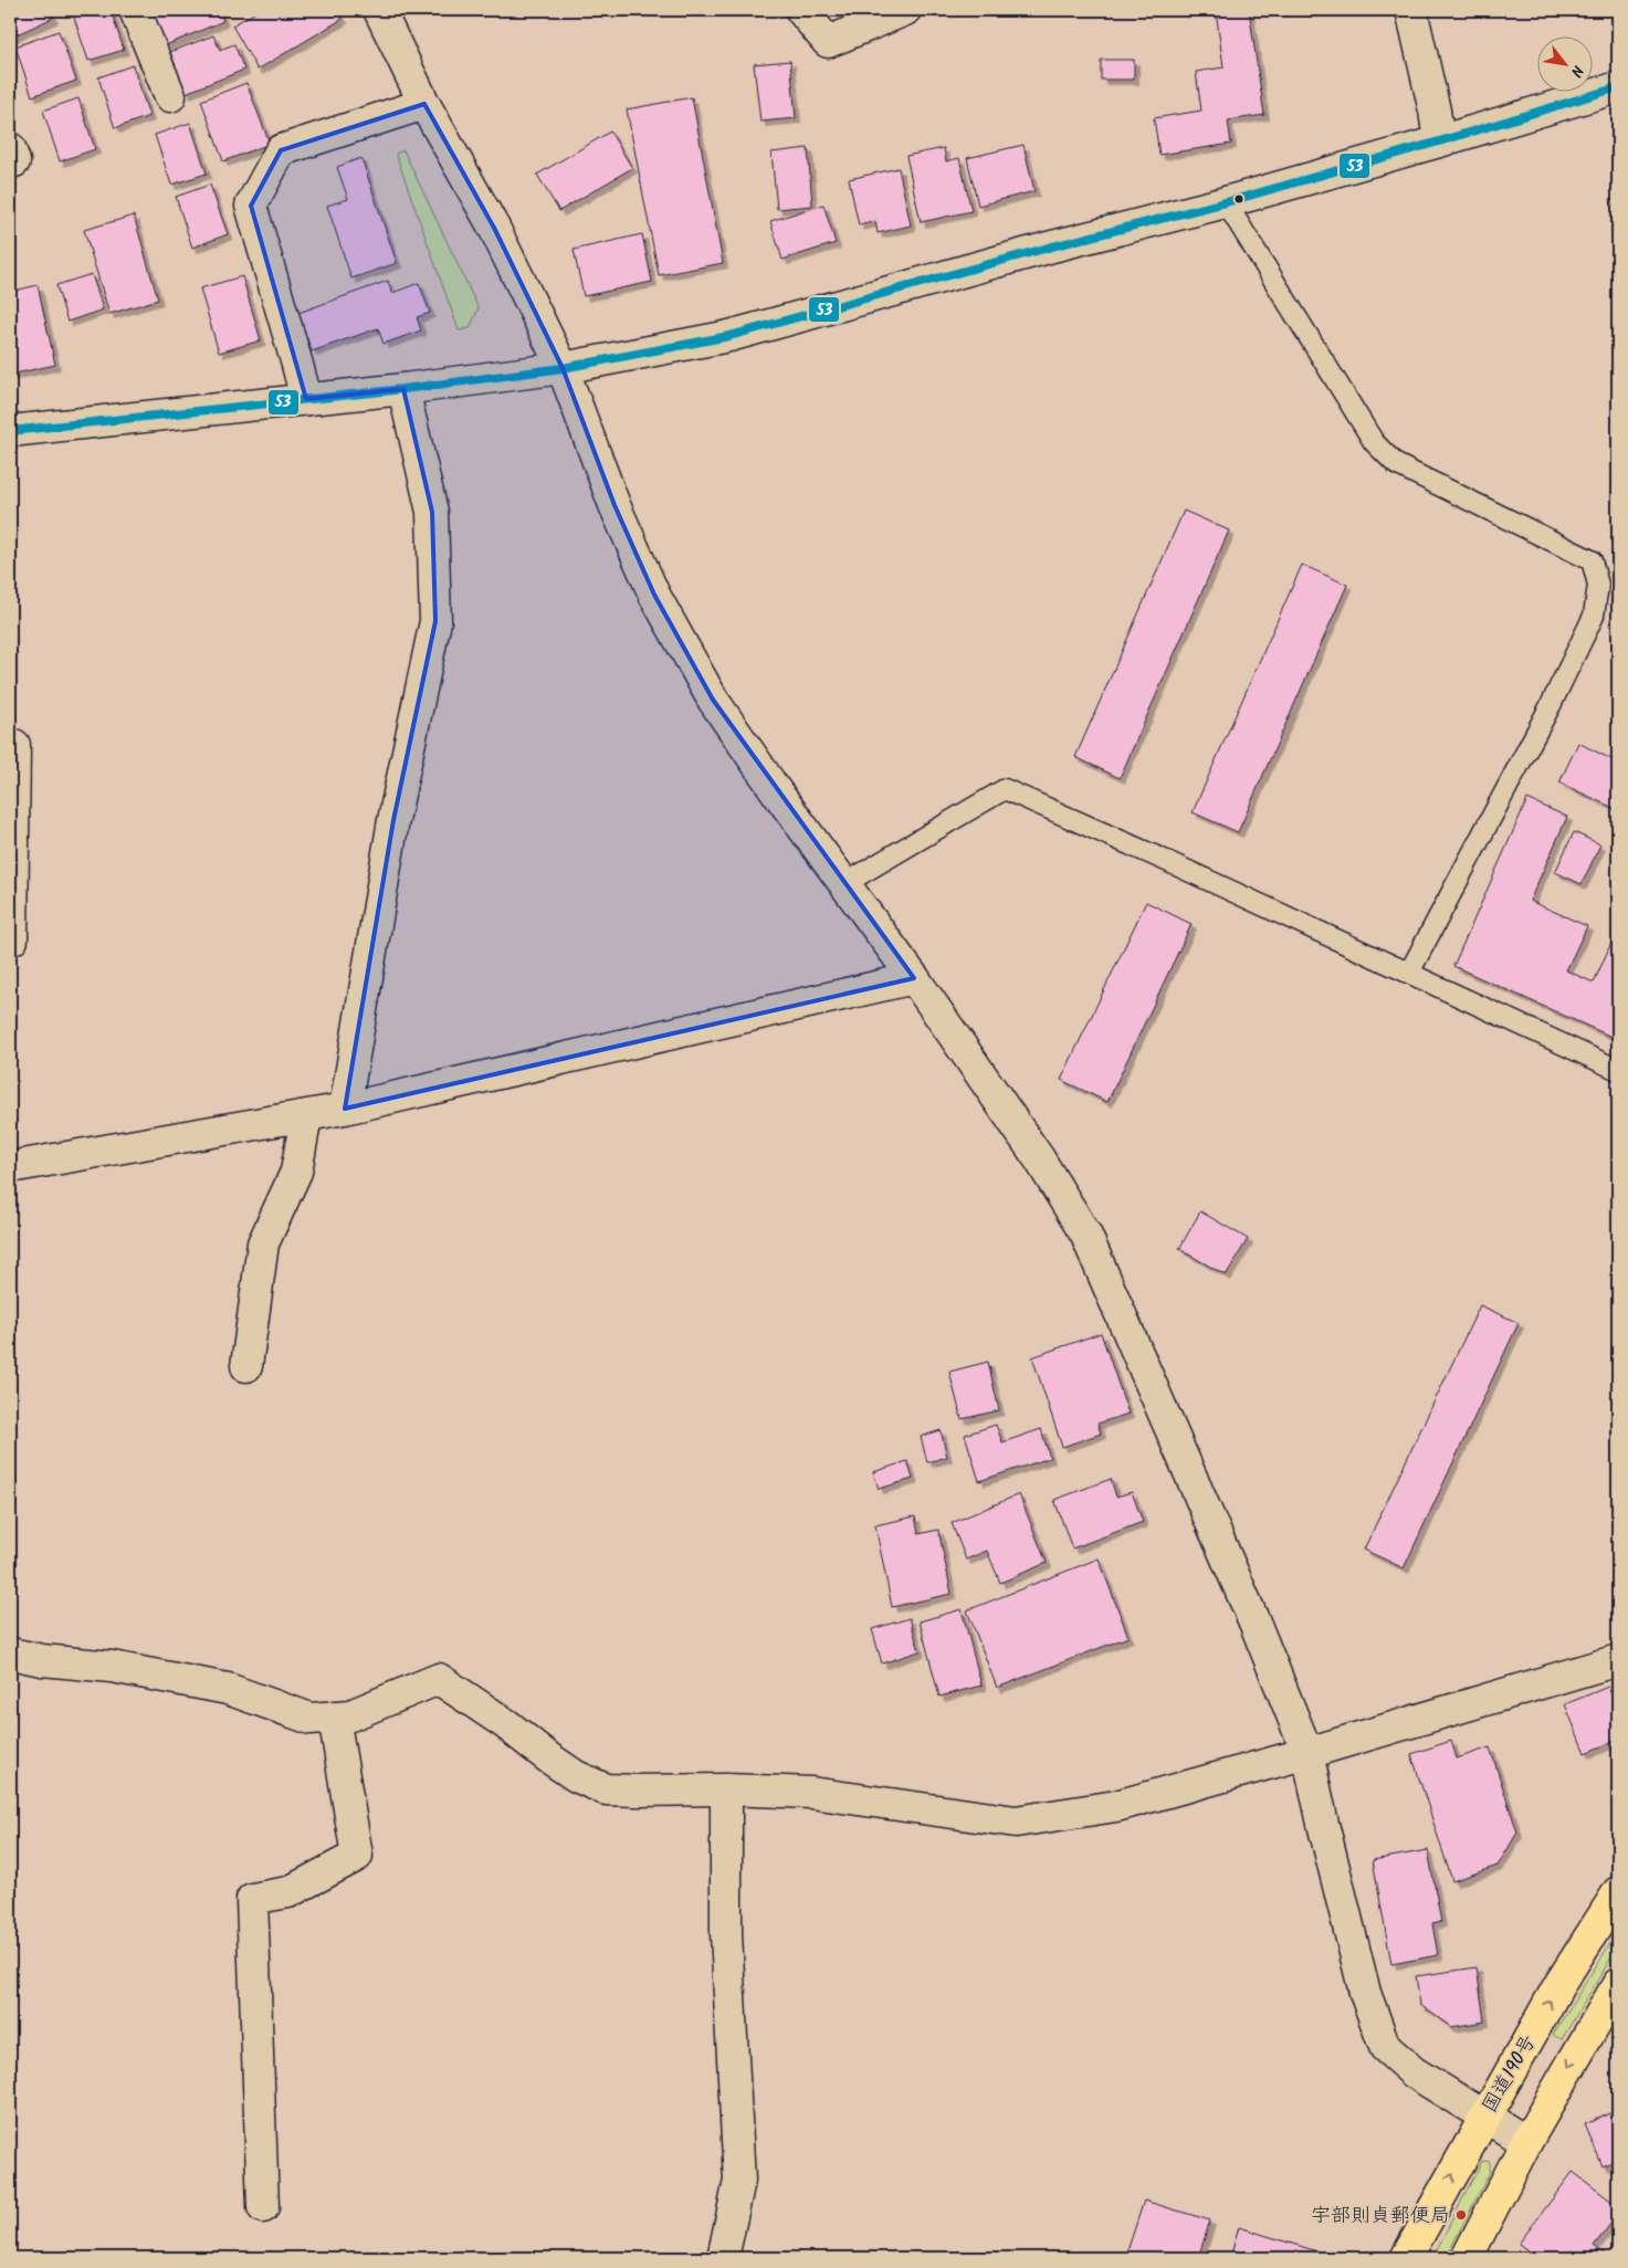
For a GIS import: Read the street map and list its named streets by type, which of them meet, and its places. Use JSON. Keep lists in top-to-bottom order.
{
  "streets": {
    "highway": ["国道190号"]
  },
  "places": ["宇部則貞郵便局"],
  "lines": ["transit line 53"],
  "north": "bottom right"
}
